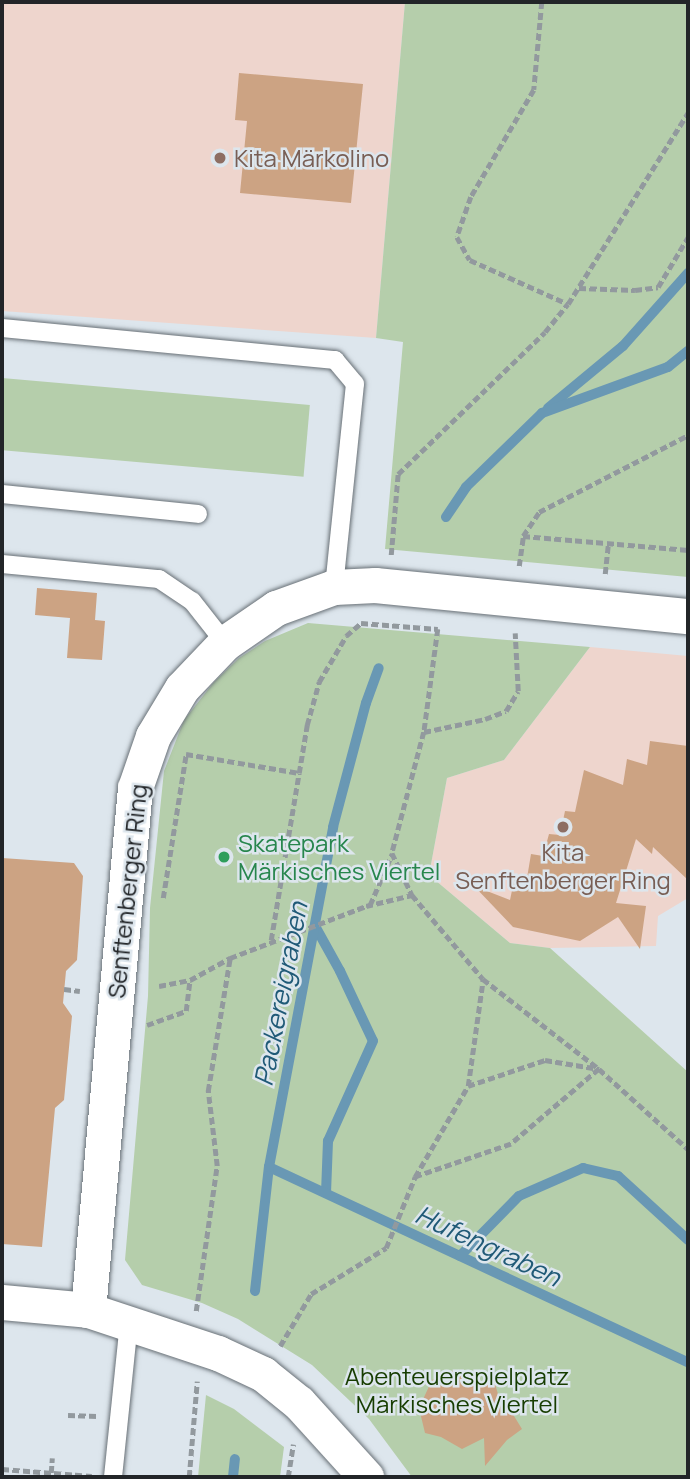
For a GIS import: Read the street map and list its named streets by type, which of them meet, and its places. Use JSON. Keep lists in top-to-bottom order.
{
  "streets": {
    "street": ["Senftenberger Ring"]
  },
  "water": ["Packereigraben", "Hufengraben"],
  "parks": ["Abenteuerspielplatz Märkisches Viertel"],
  "places": ["Kita Märkolino", "Kita Senftenberger Ring", "Skatepark Märkisches Viertel"]
}
